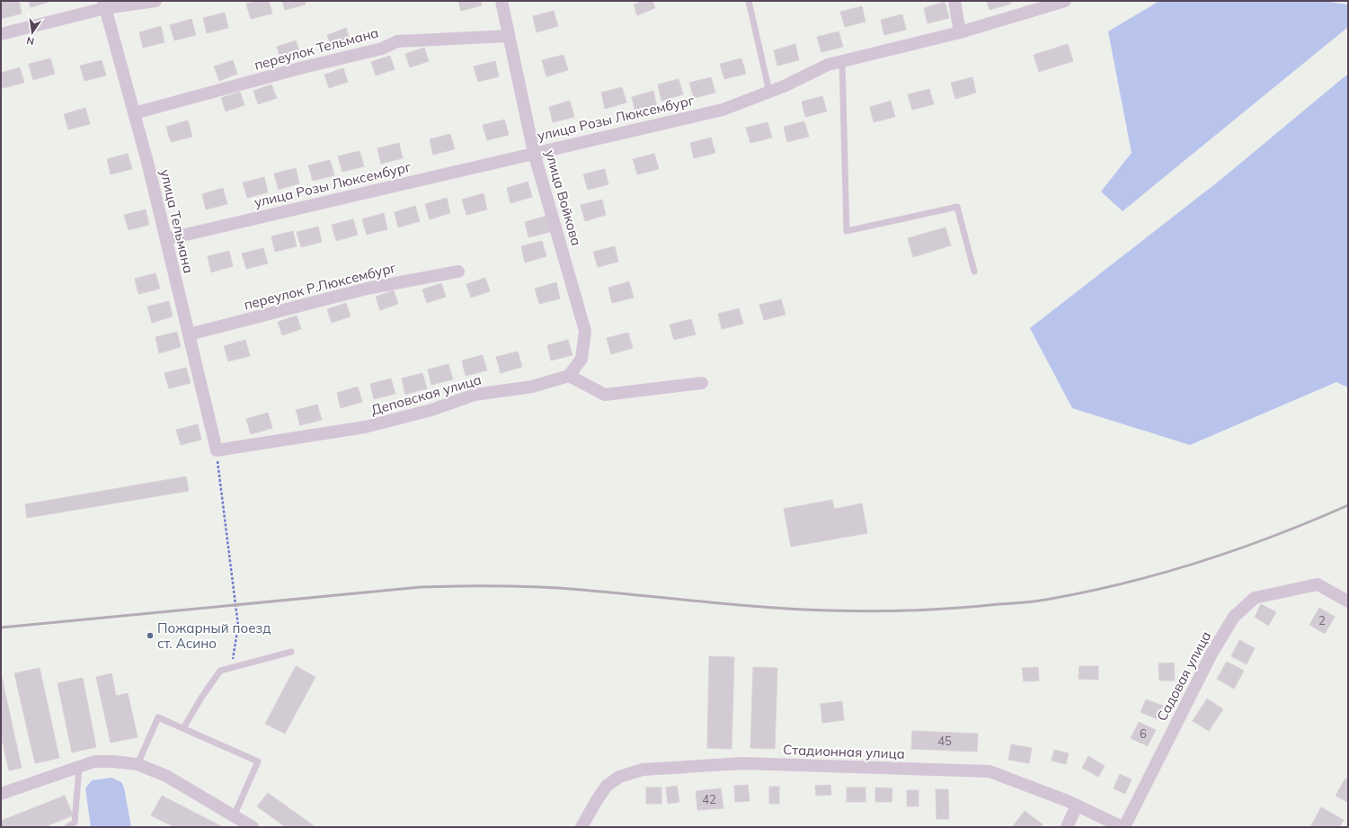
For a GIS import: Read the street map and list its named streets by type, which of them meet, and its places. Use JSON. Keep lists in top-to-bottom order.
{
  "streets": {
    "street": [
      "переулок Тельмана",
      "улица Розы Люксембург",
      "улица Войкова",
      "улица Тельмана",
      "переулок Р.Люксембург",
      "Деповская улица",
      "Садовая улица",
      "Стадионная улица"
    ]
  },
  "crossings": [
    ["переулок Тельмана", "улица Войкова"],
    ["переулок Тельмана", "улица Тельмана"],
    ["улица Розы Люксембург", "улица Войкова"],
    ["улица Розы Люксембург", "улица Тельмана"],
    ["улица Войкова", "Деповская улица"],
    ["улица Тельмана", "переулок Р.Люксембург"],
    ["улица Тельмана", "Деповская улица"],
    ["Садовая улица", "Стадионная улица"]
  ],
  "places": ["Пожарный поезд ст. Асино"],
  "house_numbers": [
    "2",
    "6",
    "45",
    "42"
  ],
  "north": "bottom"
}
